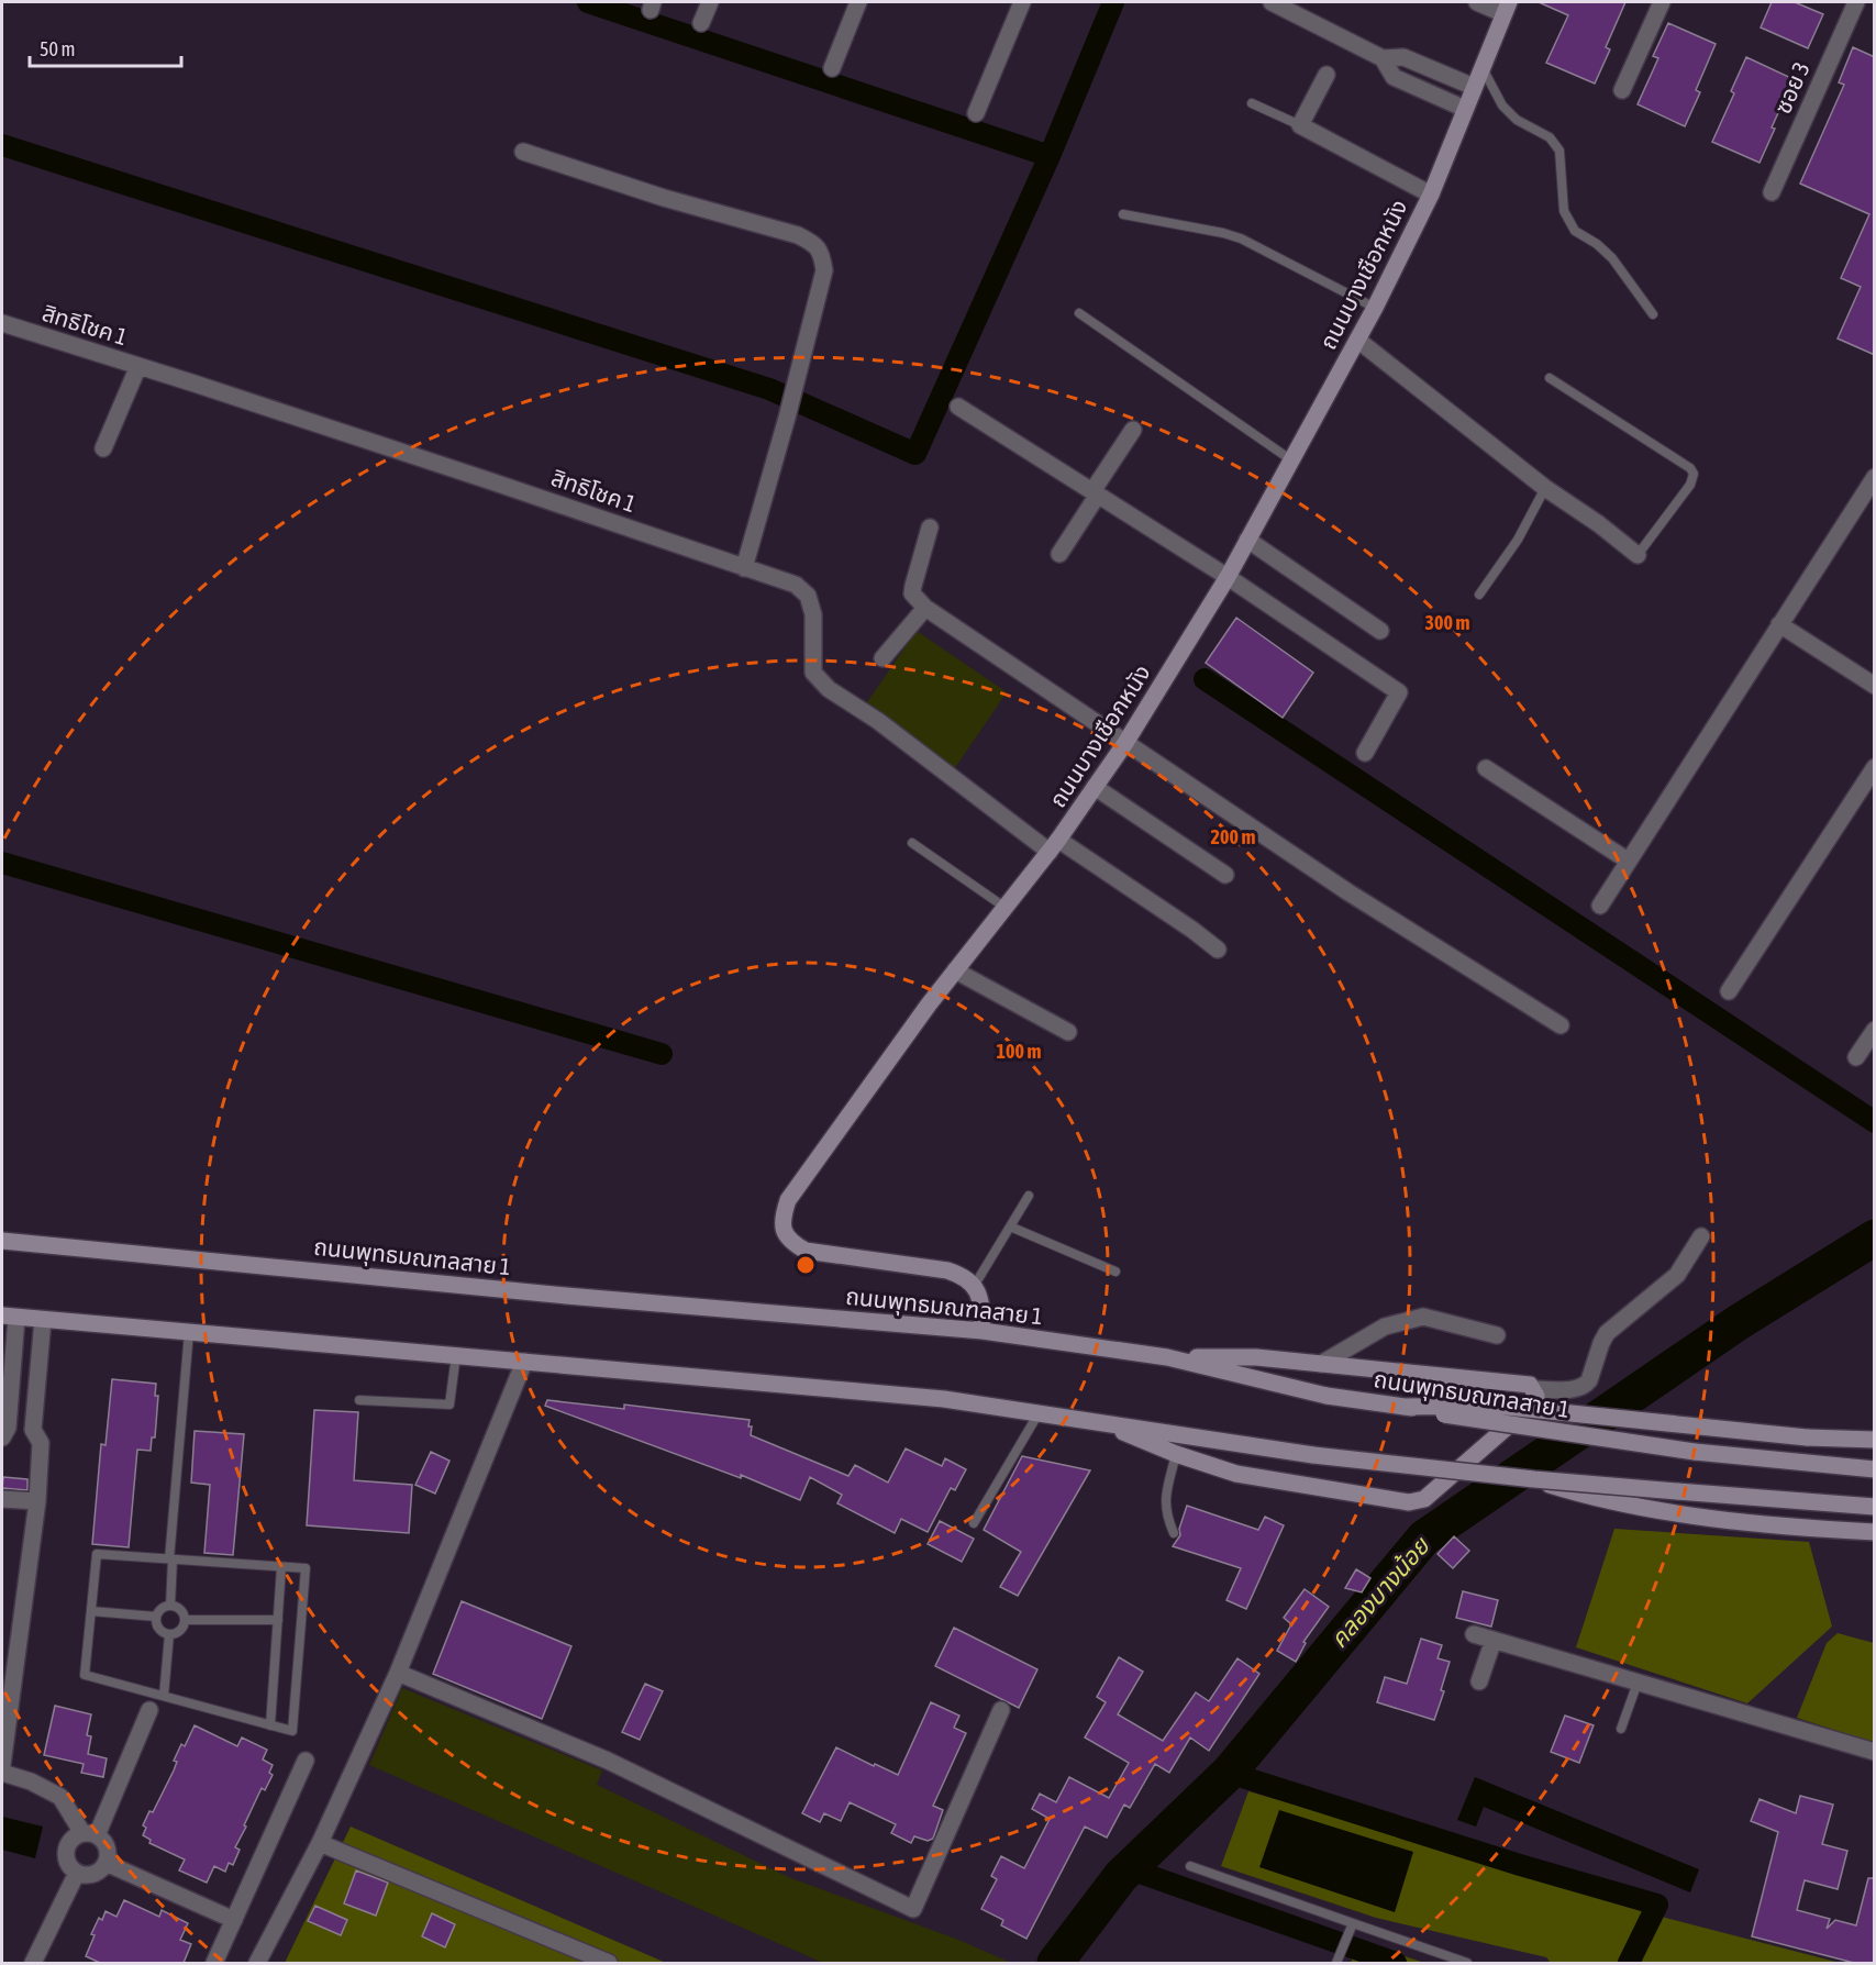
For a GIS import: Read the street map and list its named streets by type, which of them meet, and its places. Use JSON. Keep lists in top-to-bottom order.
{
  "streets": {
    "main road": ["ถนนบางเชือกหนัง", "ถนนพุทธมณฑลสาย 1"],
    "street": ["ซอย 3", "สิทธิโชค 1"]
  },
  "crossings": [
    ["ถนนบางเชือกหนัง", "สิทธิโชค 1"]
  ],
  "water": ["คลองบางน้อย"],
  "scale_bar": "50 m",
  "rings": ["300 m", "200 m", "100 m"]
}
